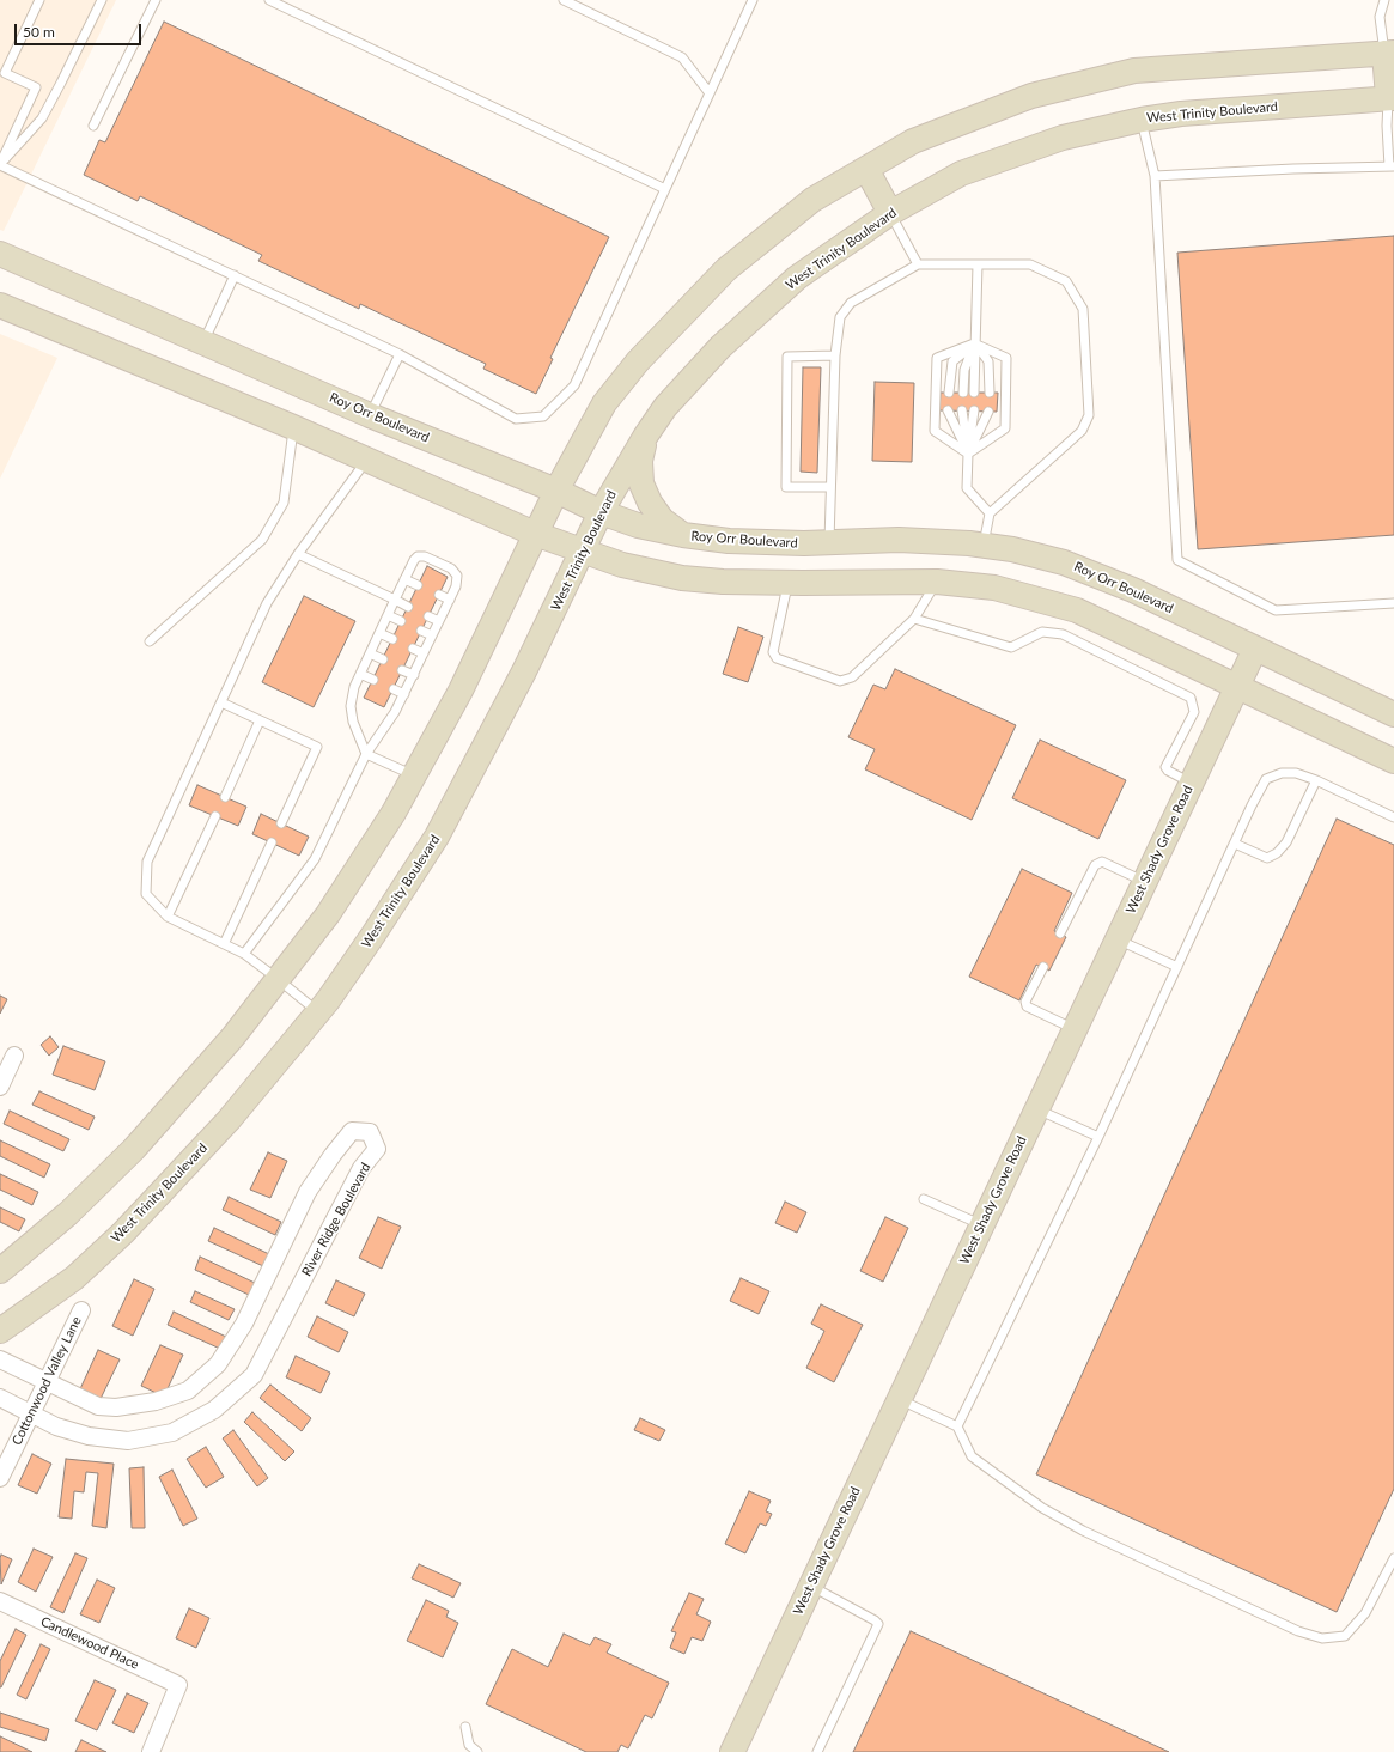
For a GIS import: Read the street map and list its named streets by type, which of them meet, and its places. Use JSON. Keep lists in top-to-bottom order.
{
  "streets": {
    "main road": ["West Trinity Boulevard", "Roy Orr Boulevard", "West Shady Grove Road"],
    "street": ["River Ridge Boulevard", "Cottonwood Valley Lane", "Candlewood Place"]
  },
  "crossings": [
    ["West Trinity Boulevard", "Roy Orr Boulevard"],
    ["Roy Orr Boulevard", "West Shady Grove Road"],
    ["River Ridge Boulevard", "Cottonwood Valley Lane"]
  ],
  "scale_bar": "50 m"
}
